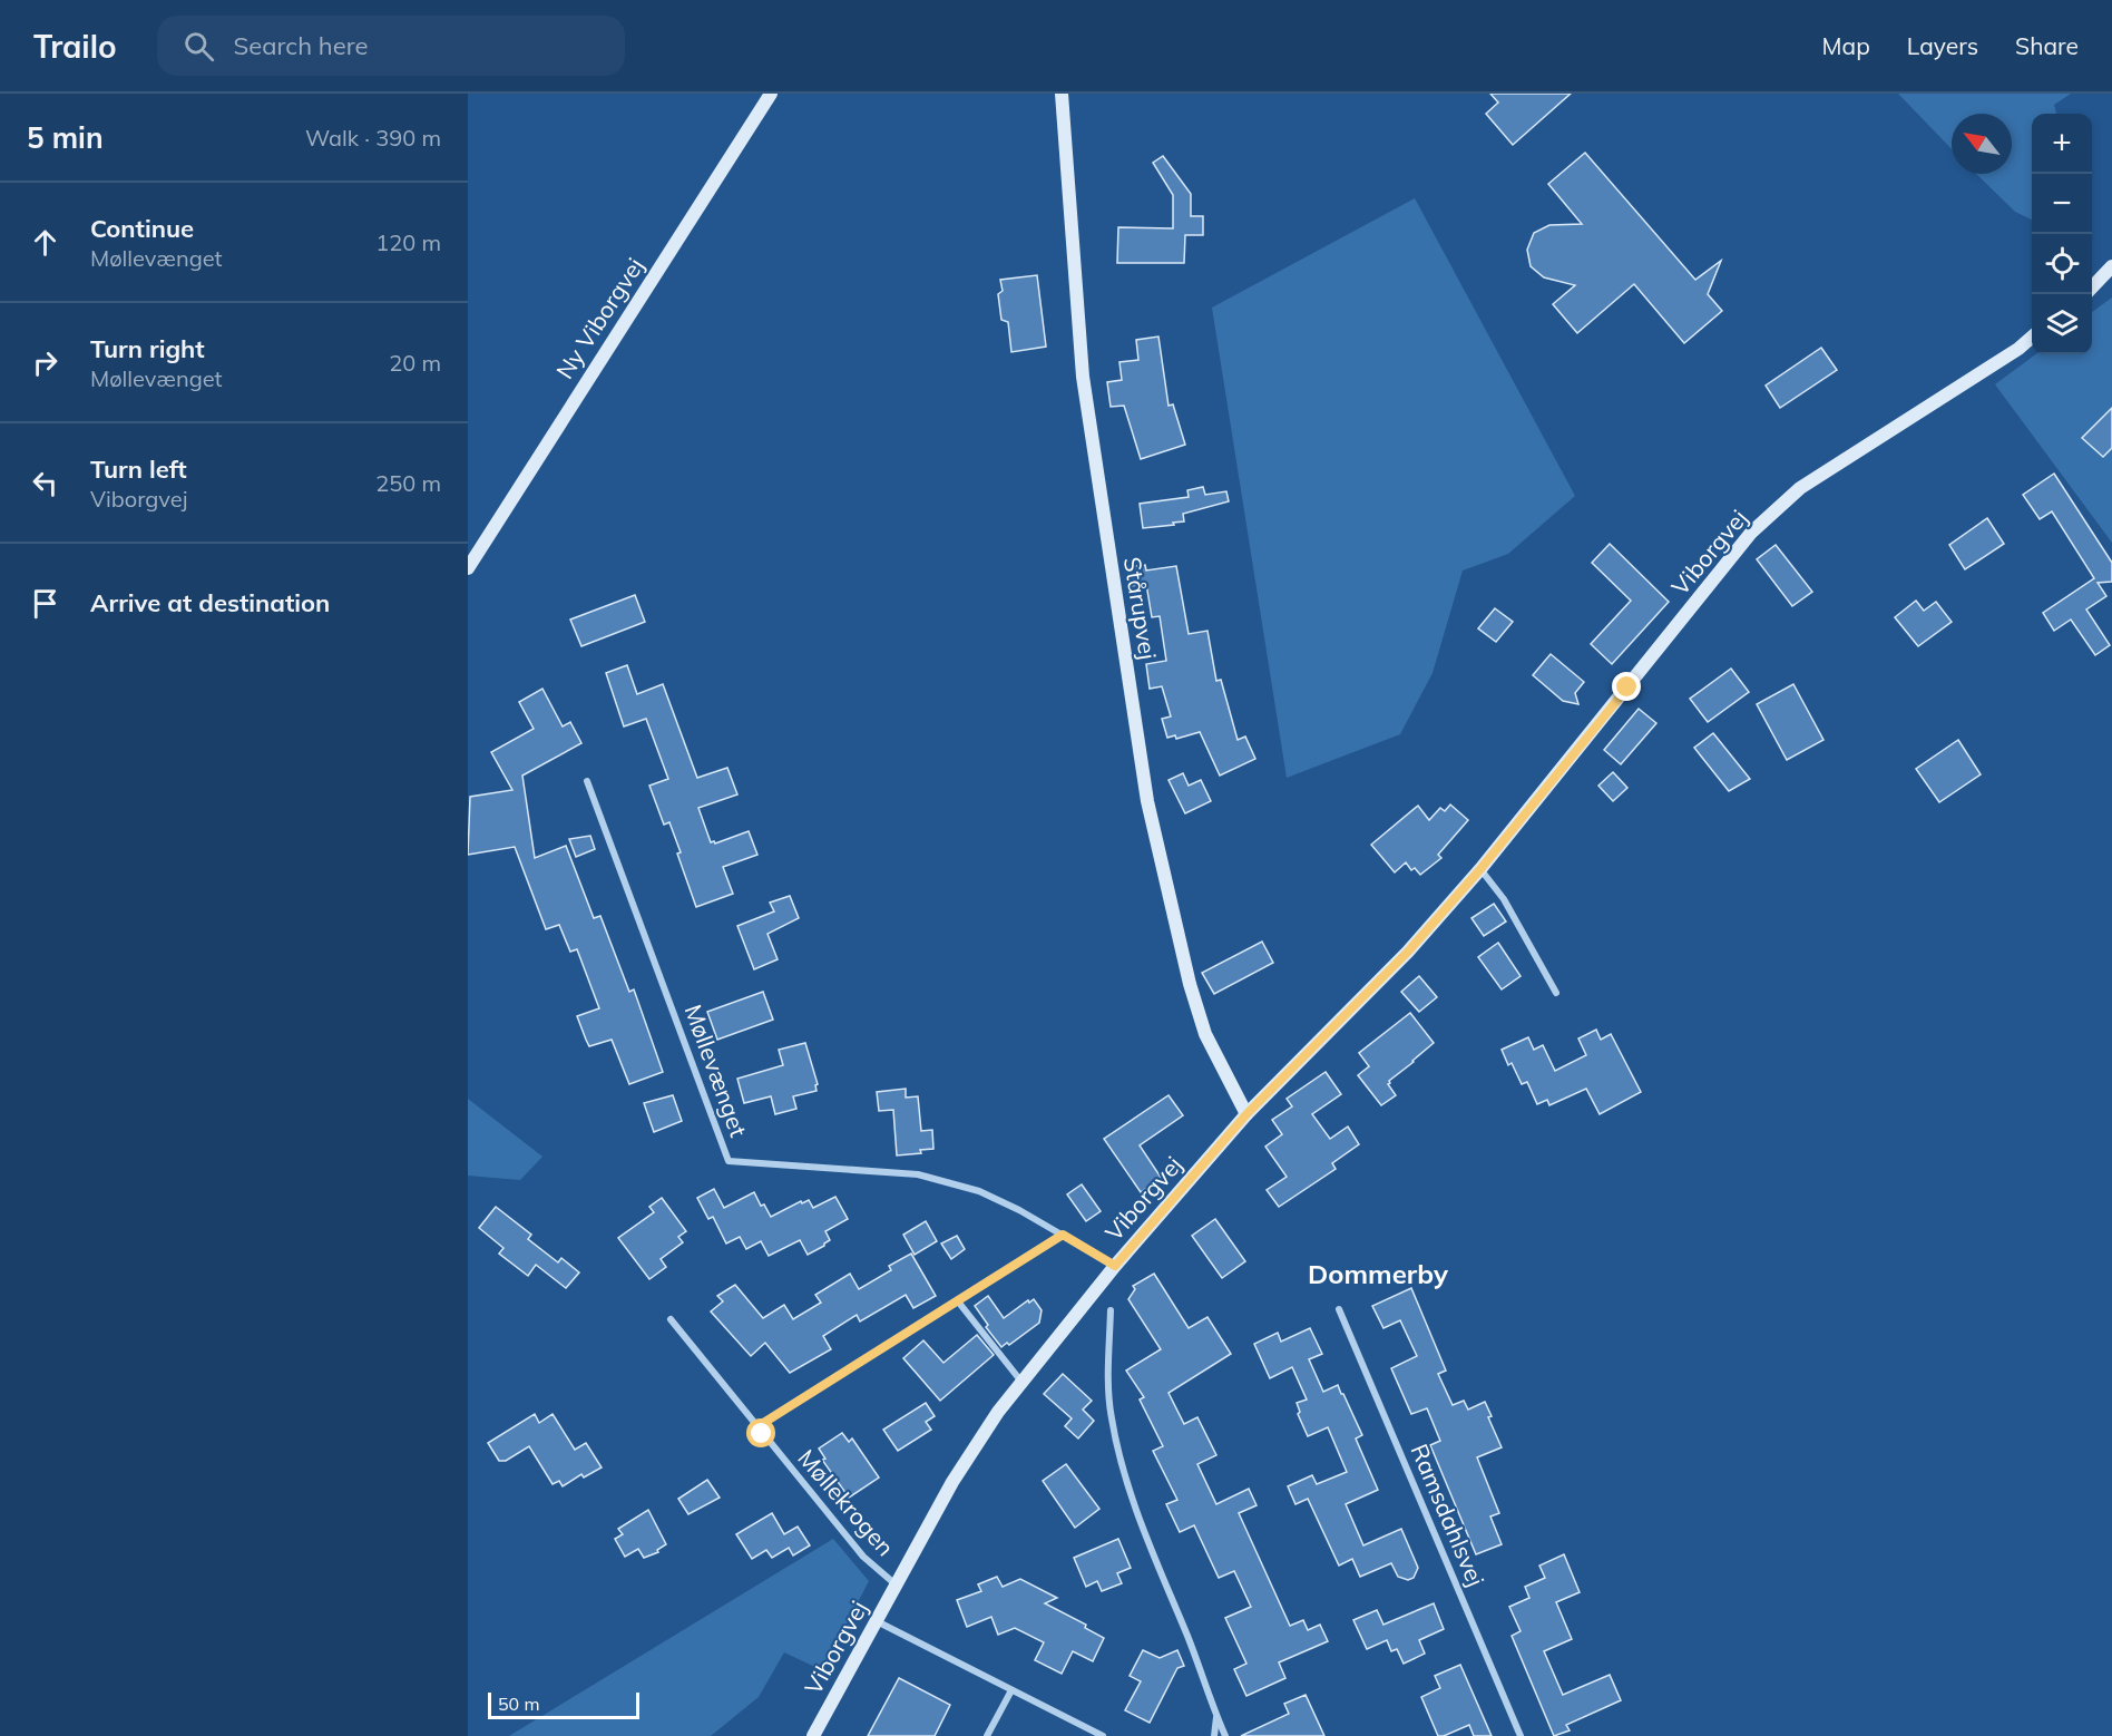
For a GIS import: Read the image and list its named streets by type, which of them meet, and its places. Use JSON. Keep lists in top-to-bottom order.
{
  "streets": {
    "street": [
      "Ny Viborgvej",
      "Viborgvej",
      "Stårupvej",
      "Møllevænget",
      "Møllekrogen",
      "Ramsdahlsvej"
    ]
  },
  "crossings": [
    ["Viborgvej", "Stårupvej"],
    ["Viborgvej", "Møllevænget"],
    ["Viborgvej", "Møllekrogen"]
  ],
  "districts": ["Dommerby"],
  "scale_bar": "50 m",
  "north": "top left",
  "page": {
    "header": "Trailo",
    "search": "Search here",
    "nav": ["Map", "Layers", "Share"],
    "heading": ["5 min", "Walk · 390 m"],
    "map_buttons": ["+", "−"],
    "list": [
      ["Continue", "Møllevænget", "120 m"],
      ["Turn right", "Møllevænget", "20 m"],
      ["Turn left", "Viborgvej", "250 m"],
      "Arrive at destination"
    ],
    "scale": "50 m"
  }
}
